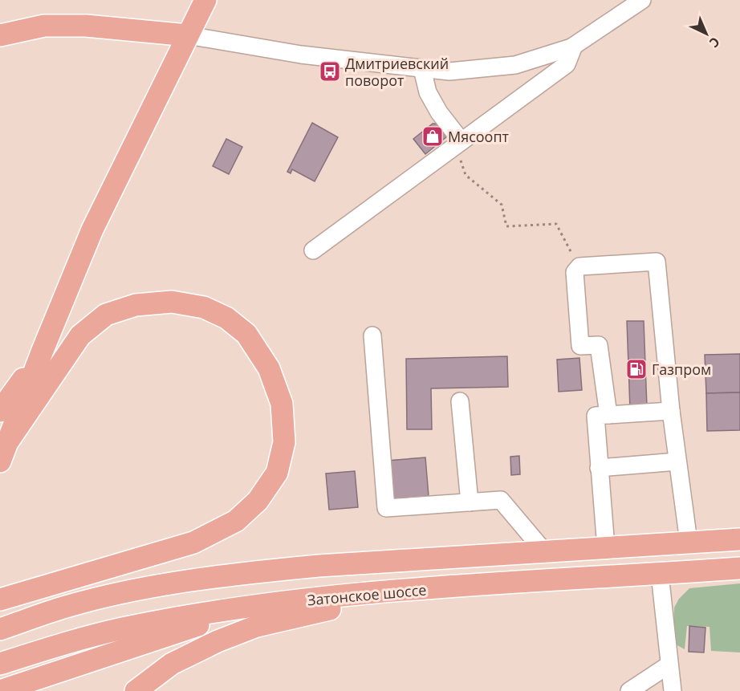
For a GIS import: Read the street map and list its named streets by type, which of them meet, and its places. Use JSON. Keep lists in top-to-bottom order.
{
  "streets": {
    "main road": ["Затонское шоссе"]
  },
  "places": {
    "bus stop": ["Дмитриевский поворот"],
    "shop": ["Мясоопт"],
    "fuel station": ["Газпром"]
  },
  "north": "bottom right"
}
